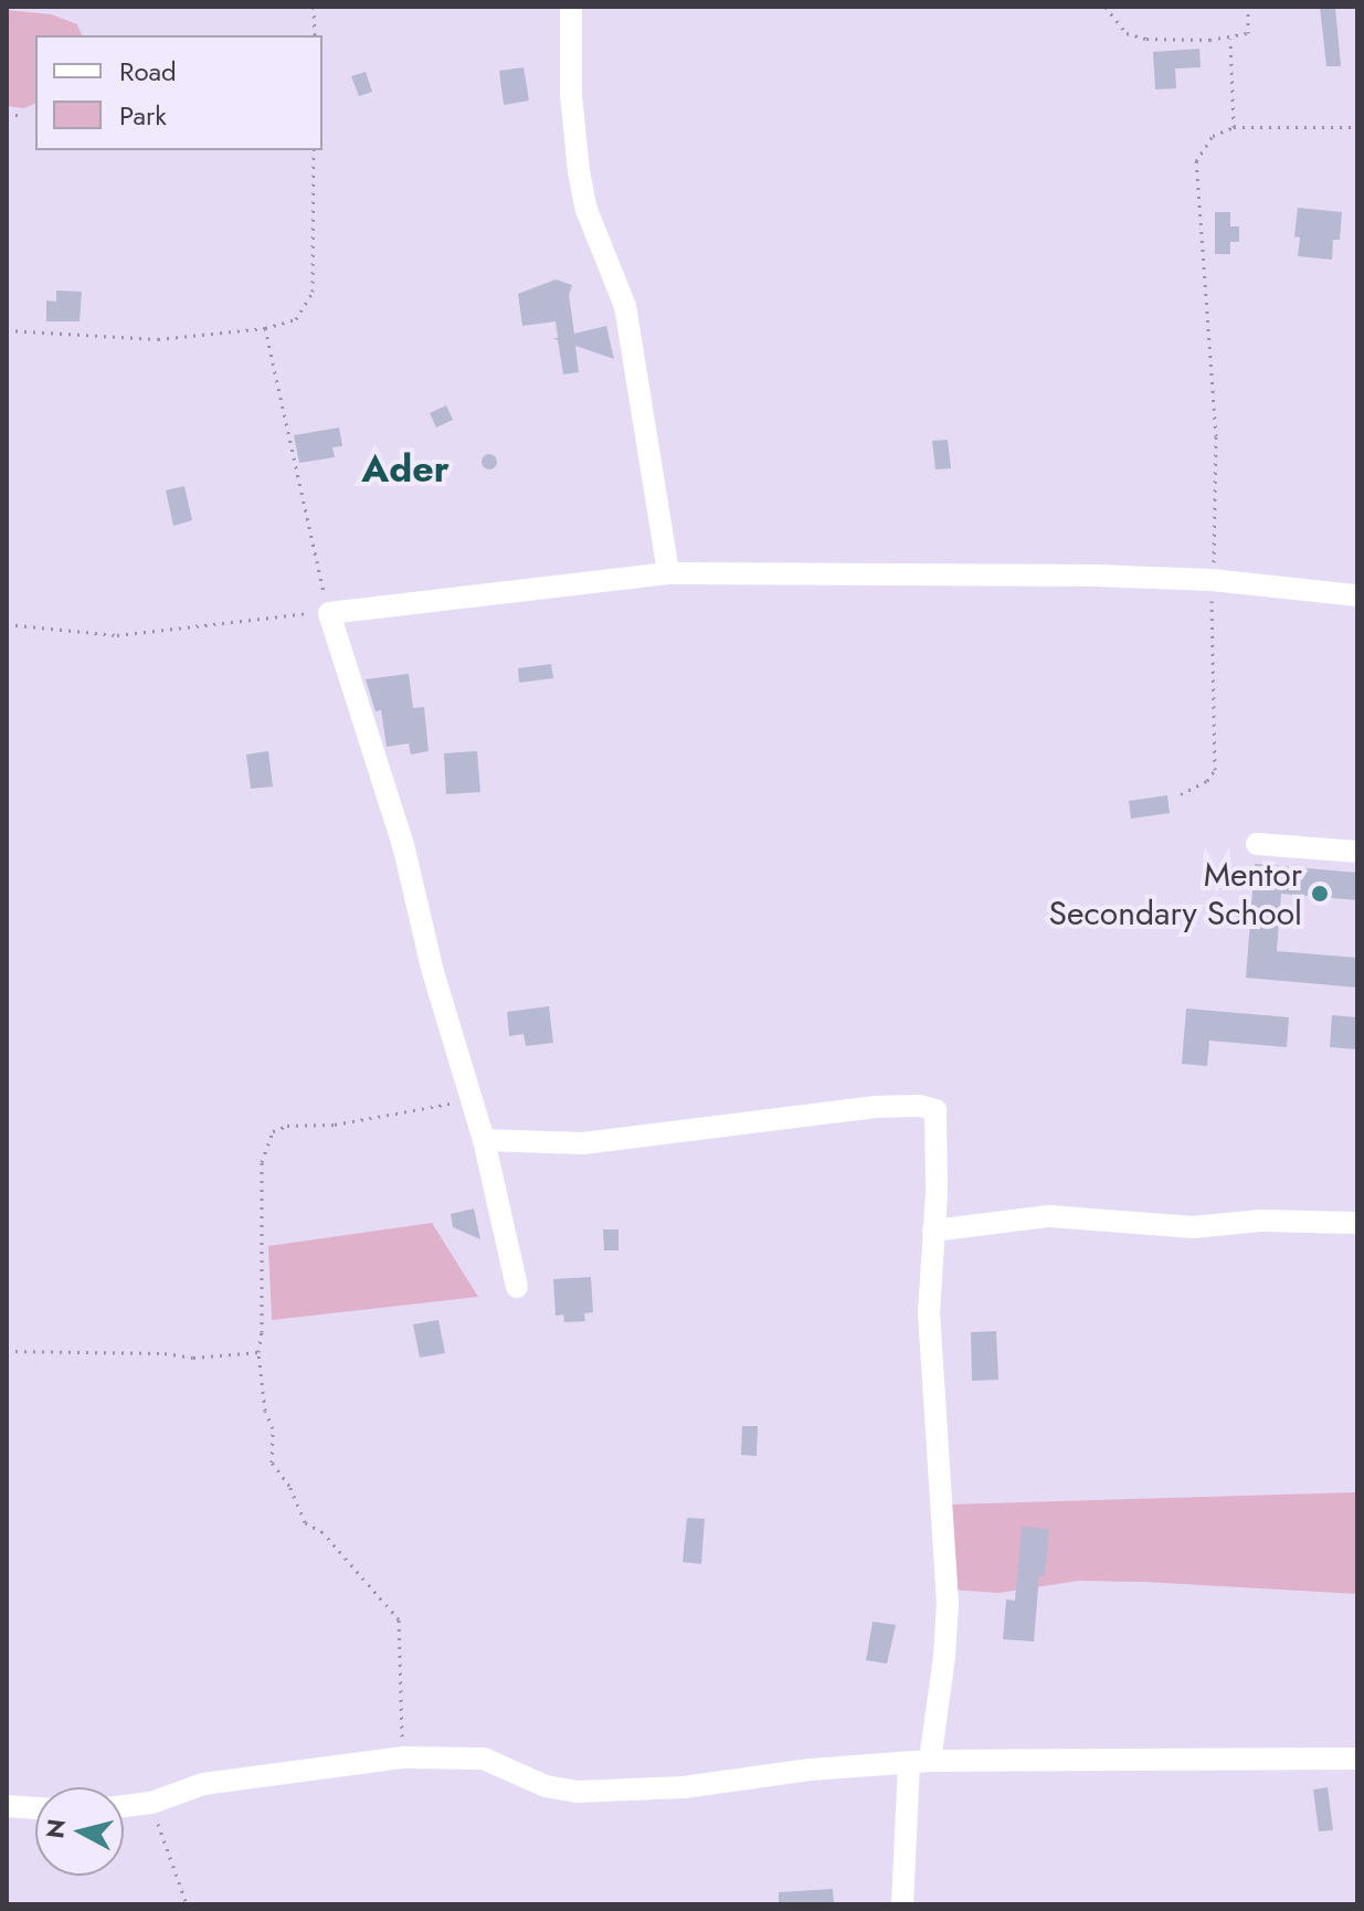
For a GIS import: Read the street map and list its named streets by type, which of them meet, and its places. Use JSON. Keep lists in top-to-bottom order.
{
  "districts": ["Ader"],
  "places": ["Mentor Secondary School"],
  "legend": ["Road", "Park"],
  "north": "left"
}
